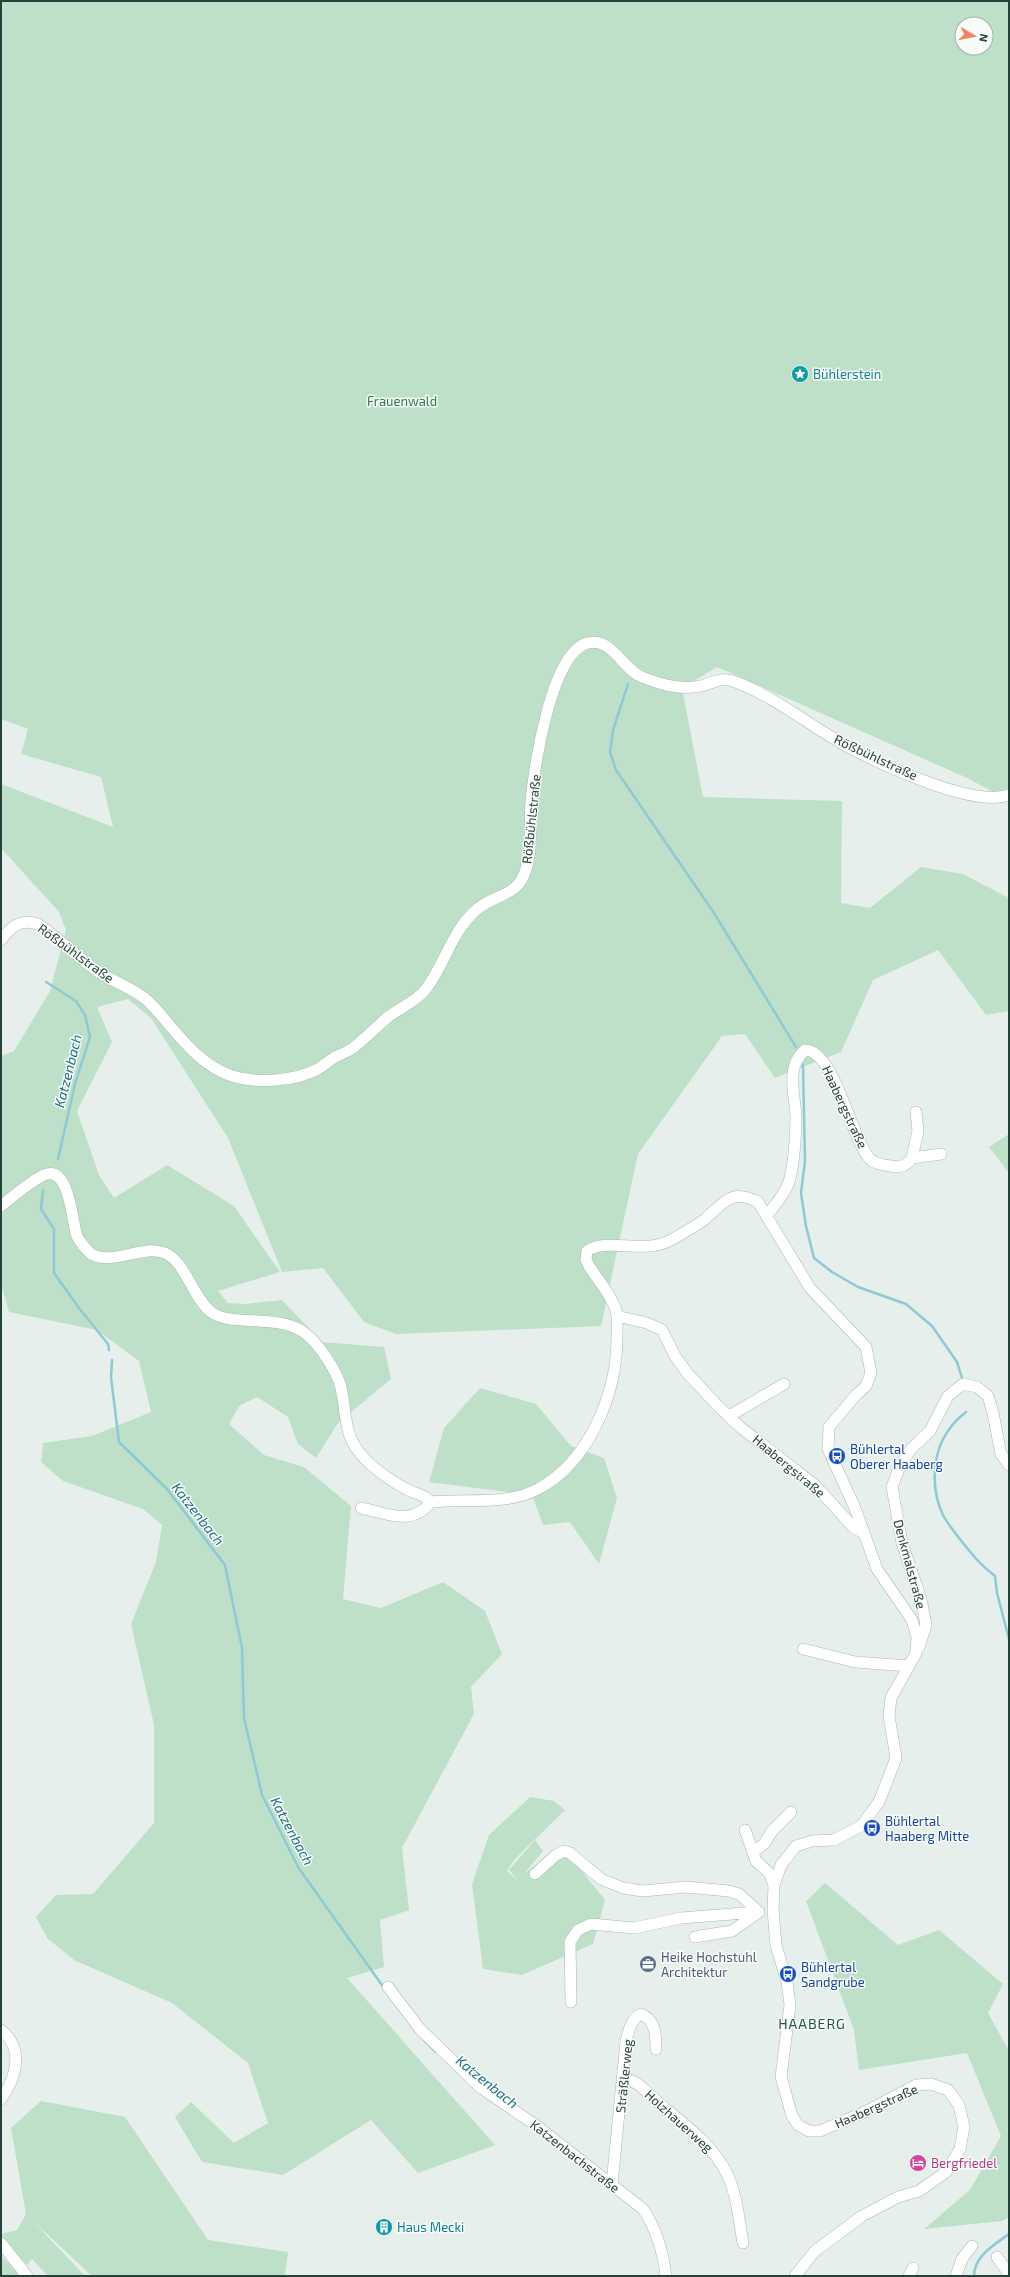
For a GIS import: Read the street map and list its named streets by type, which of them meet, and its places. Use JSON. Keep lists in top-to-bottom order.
{
  "streets": {
    "street": [
      "Rößbühlstraße",
      "Haabergstraße",
      "Denkmalstraße",
      "Sträßlerweg",
      "Holzhauerweg",
      "Katzenbachstraße"
    ]
  },
  "crossings": [
    ["Haabergstraße", "Denkmalstraße"],
    ["Sträßlerweg", "Holzhauerweg"],
    ["Sträßlerweg", "Katzenbachstraße"]
  ],
  "districts": ["HAABERG"],
  "water": ["Katzenbach"],
  "parks": ["Frauenwald"],
  "places": {
    "place": ["Bühlerstein"],
    "bus stop": ["Bühlertal Oberer Haaberg", "Bühlertal Haaberg Mitte", "Bühlertal Sandgrube"],
    "office": ["Heike Hochstuhl Architektur"],
    "hotel": ["Bergfriedel"],
    "building": ["Haus Mecki"]
  },
  "north": "right"
}
